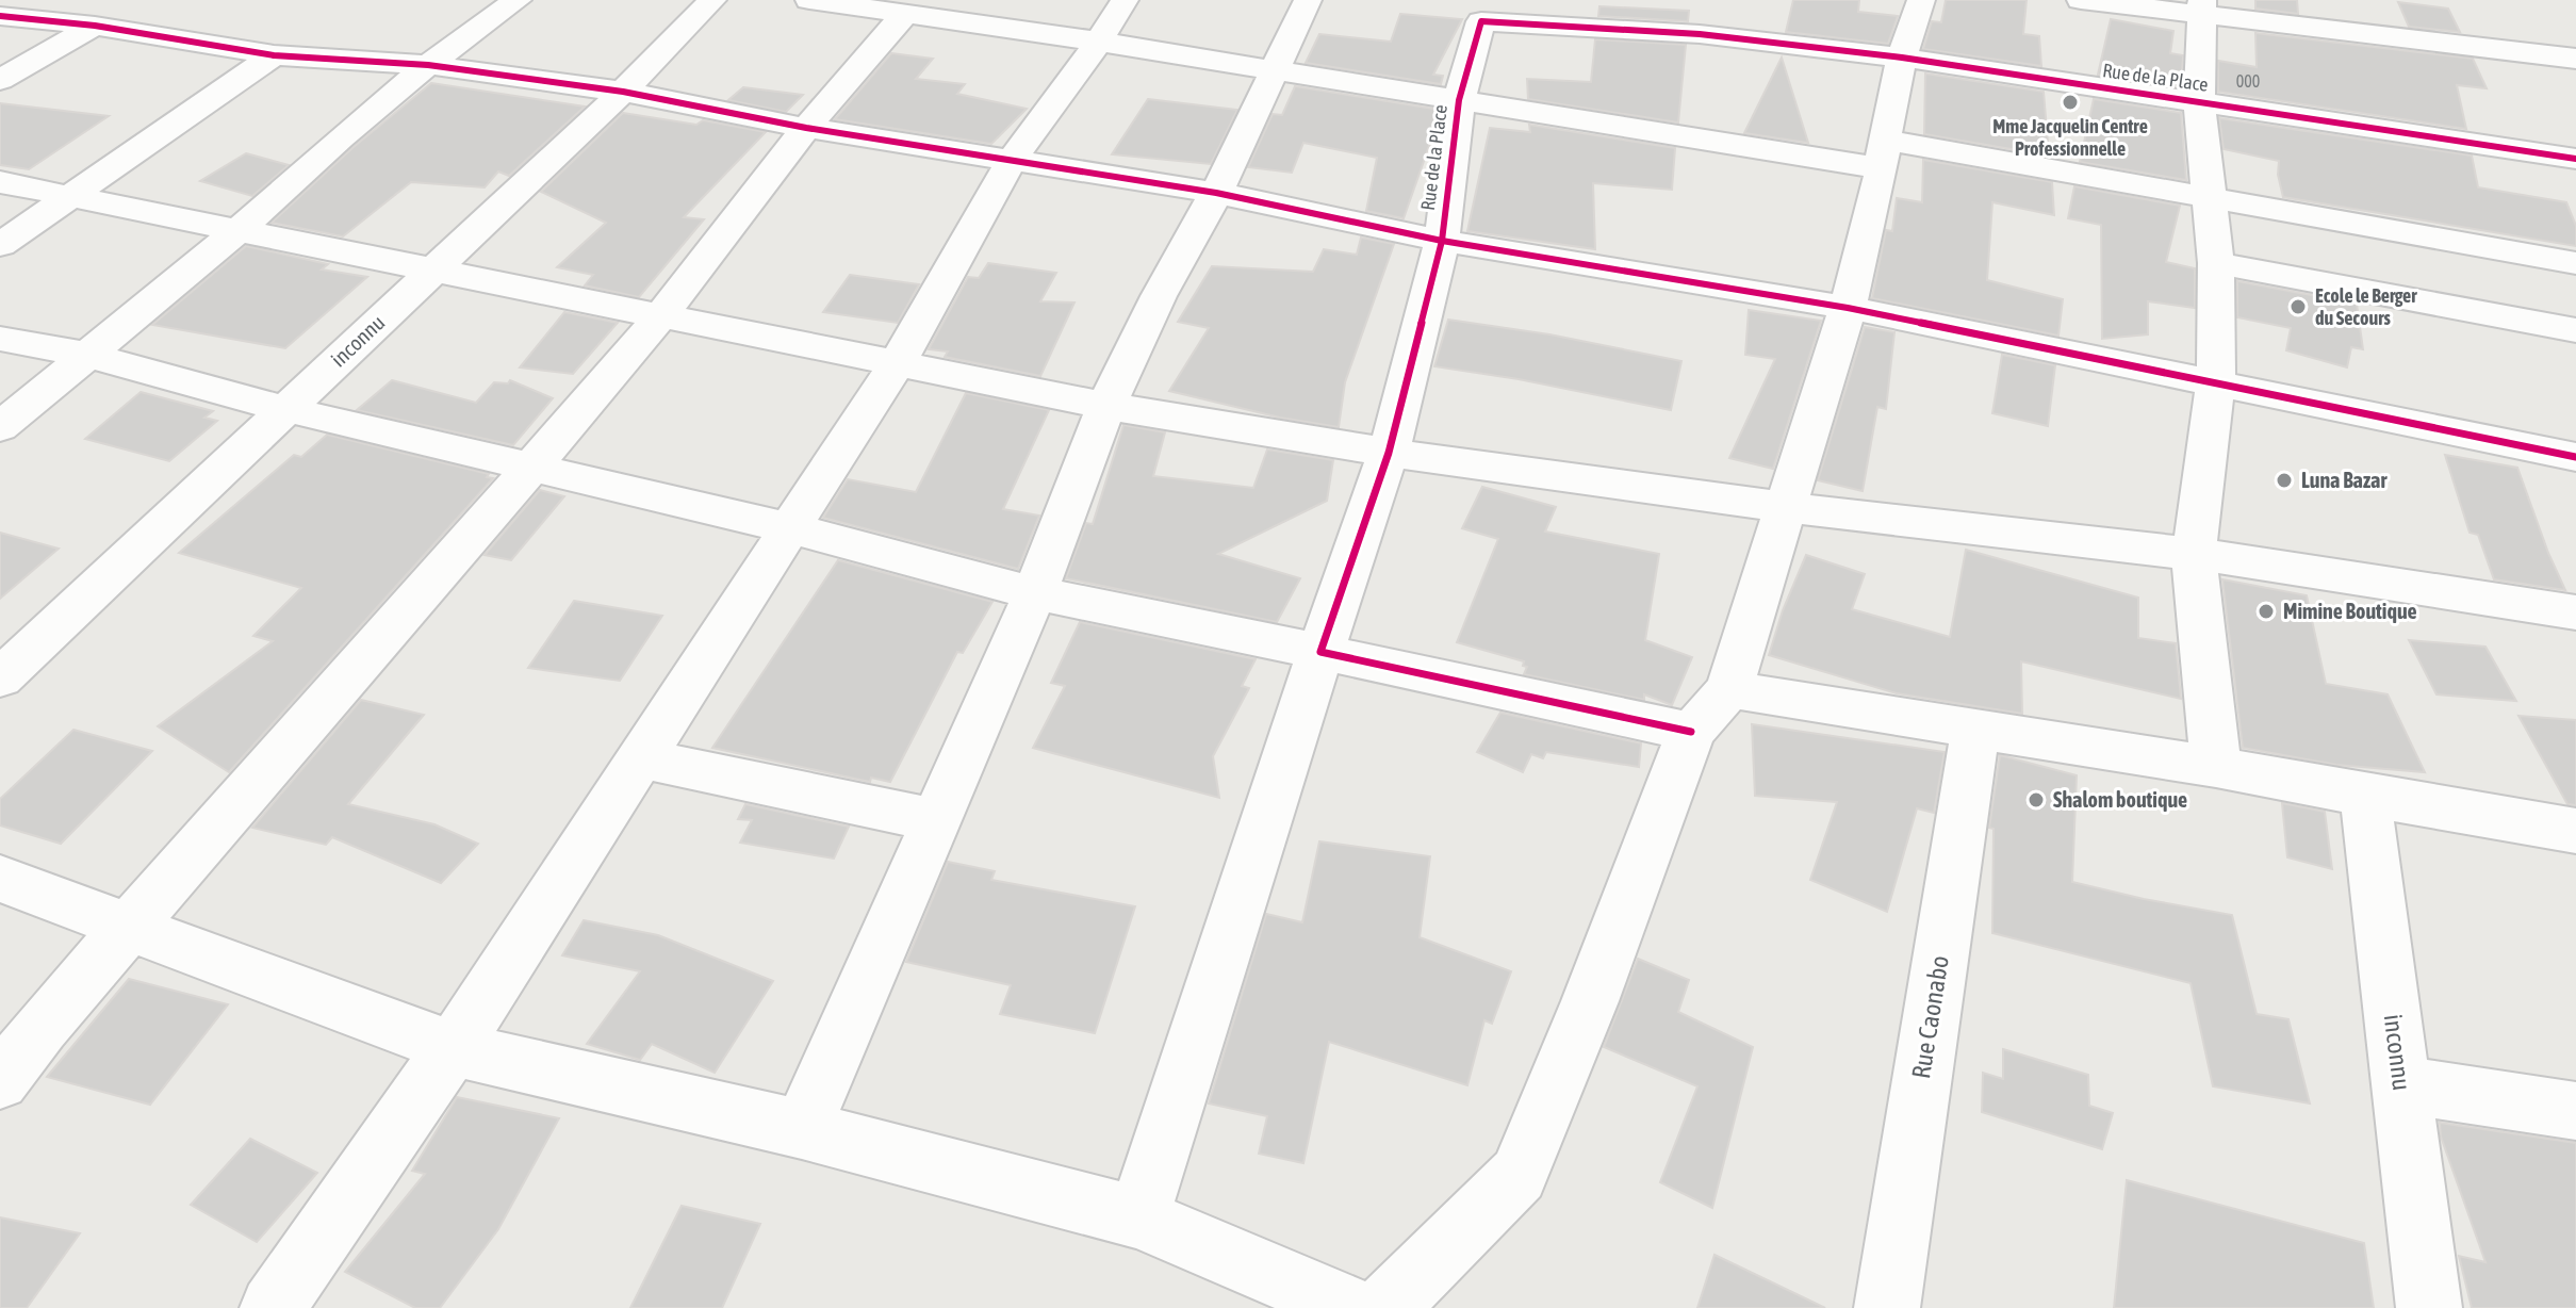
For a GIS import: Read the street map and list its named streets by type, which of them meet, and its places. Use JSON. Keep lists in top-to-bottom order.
{
  "streets": {
    "street": ["Rue de la Place", "inconnu", "Rue Caonabo"]
  },
  "places": [
    "Mme Jacquelin Centre Professionnelle",
    "Ecole le Berger du Secours",
    "Luna Bazar",
    "Mimine Boutique",
    "Shalom boutique"
  ],
  "house_numbers": ["000"]
}
